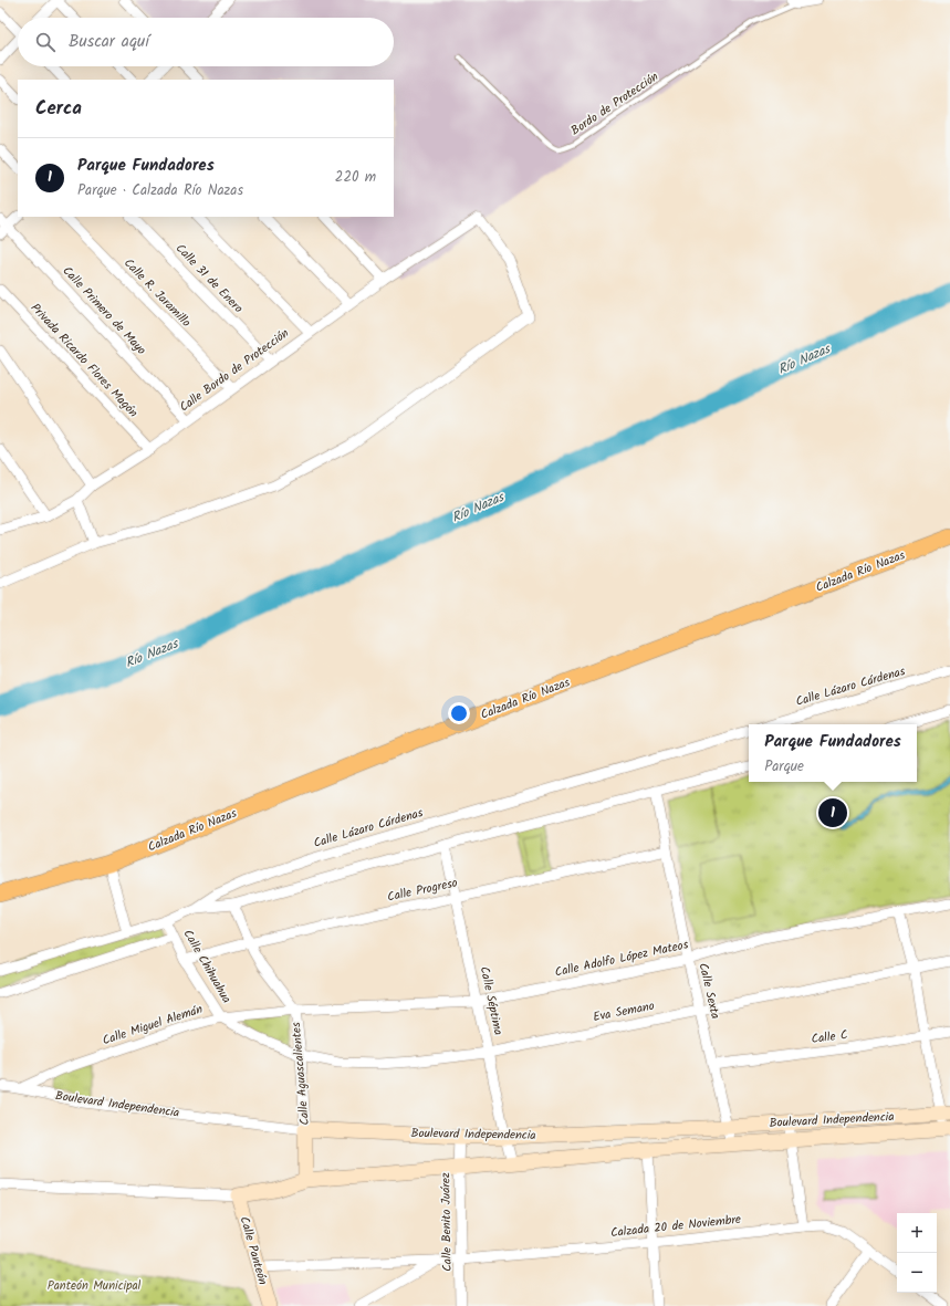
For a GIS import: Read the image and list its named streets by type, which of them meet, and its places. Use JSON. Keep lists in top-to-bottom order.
{
  "streets": {
    "main road": ["Calzada Río Nazas"],
    "street": [
      "Calle 31 de Enero",
      "Calle R. Jaramillo",
      "Calle Primero de Mayo",
      "Privada Ricardo Flores Magón",
      "Calle Bordo de Protección",
      "Calle Lázaro Cárdenas",
      "Calle Progreso",
      "Calle Adolfo López Mateos",
      "Calle Chihuahua",
      "Calle Sexta",
      "Calle Séptima",
      "Eva Semano",
      "Calle Miguel Alemán",
      "Calle C",
      "Calle Aguascalientes",
      "Boulevard Independencia",
      "Calle Benito Juárez",
      "Calzada 20 de Noviembre",
      "Calle Panteón"
    ],
    "lane": ["Bordo de Protección"]
  },
  "crossings": [
    ["Calle 31 de Enero", "Calle Bordo de Protección"],
    ["Calle R. Jaramillo", "Calle Bordo de Protección"],
    ["Calle Primero de Mayo", "Calle Bordo de Protección"],
    ["Privada Ricardo Flores Magón", "Calle Bordo de Protección"],
    ["Calle Lázaro Cárdenas", "Calle Chihuahua"],
    ["Calle Progreso", "Calle Chihuahua"],
    ["Calle Progreso", "Calle Sexta"],
    ["Calle Progreso", "Calle Séptima"],
    ["Calle Progreso", "Calle Aguascalientes"],
    ["Calle Adolfo López Mateos", "Calle Sexta"],
    ["Calle Adolfo López Mateos", "Calle Séptima"],
    ["Calle Adolfo López Mateos", "Calle Miguel Alemán"],
    ["Calle Adolfo López Mateos", "Calle Aguascalientes"],
    ["Calle Chihuahua", "Eva Semano"],
    ["Calle Chihuahua", "Calle Miguel Alemán"],
    ["Calle Chihuahua", "Calle Aguascalientes"],
    ["Calle Sexta", "Eva Semano"],
    ["Calle Sexta", "Calle C"],
    ["Calle Sexta", "Boulevard Independencia"],
    ["Calle Séptima", "Eva Semano"],
    ["Calle Séptima", "Boulevard Independencia"],
    ["Eva Semano", "Calle Aguascalientes"],
    ["Calle Miguel Alemán", "Calle Aguascalientes"],
    ["Calle Miguel Alemán", "Boulevard Independencia"],
    ["Calle Aguascalientes", "Boulevard Independencia"],
    ["Boulevard Independencia", "Calle Benito Juárez"],
    ["Boulevard Independencia", "Calle Panteón"],
    ["Calle Benito Juárez", "Calzada 20 de Noviembre"],
    ["Calzada 20 de Noviembre", "Calle Panteón"]
  ],
  "water": ["Río Nazas"],
  "parks": ["Panteón Municipal"],
  "page": {
    "search": "Buscar aquí",
    "heading": "Cerca",
    "list": [
      {
        "mark": "1",
        "name": "Parque Fundadores",
        "note": "Parque · Calzada Río Nazas",
        "value": "220 m"
      }
    ],
    "popup": ["Parque Fundadores", "Parque"],
    "pins": "1",
    "map_buttons": ["+", "−"]
  }
}
